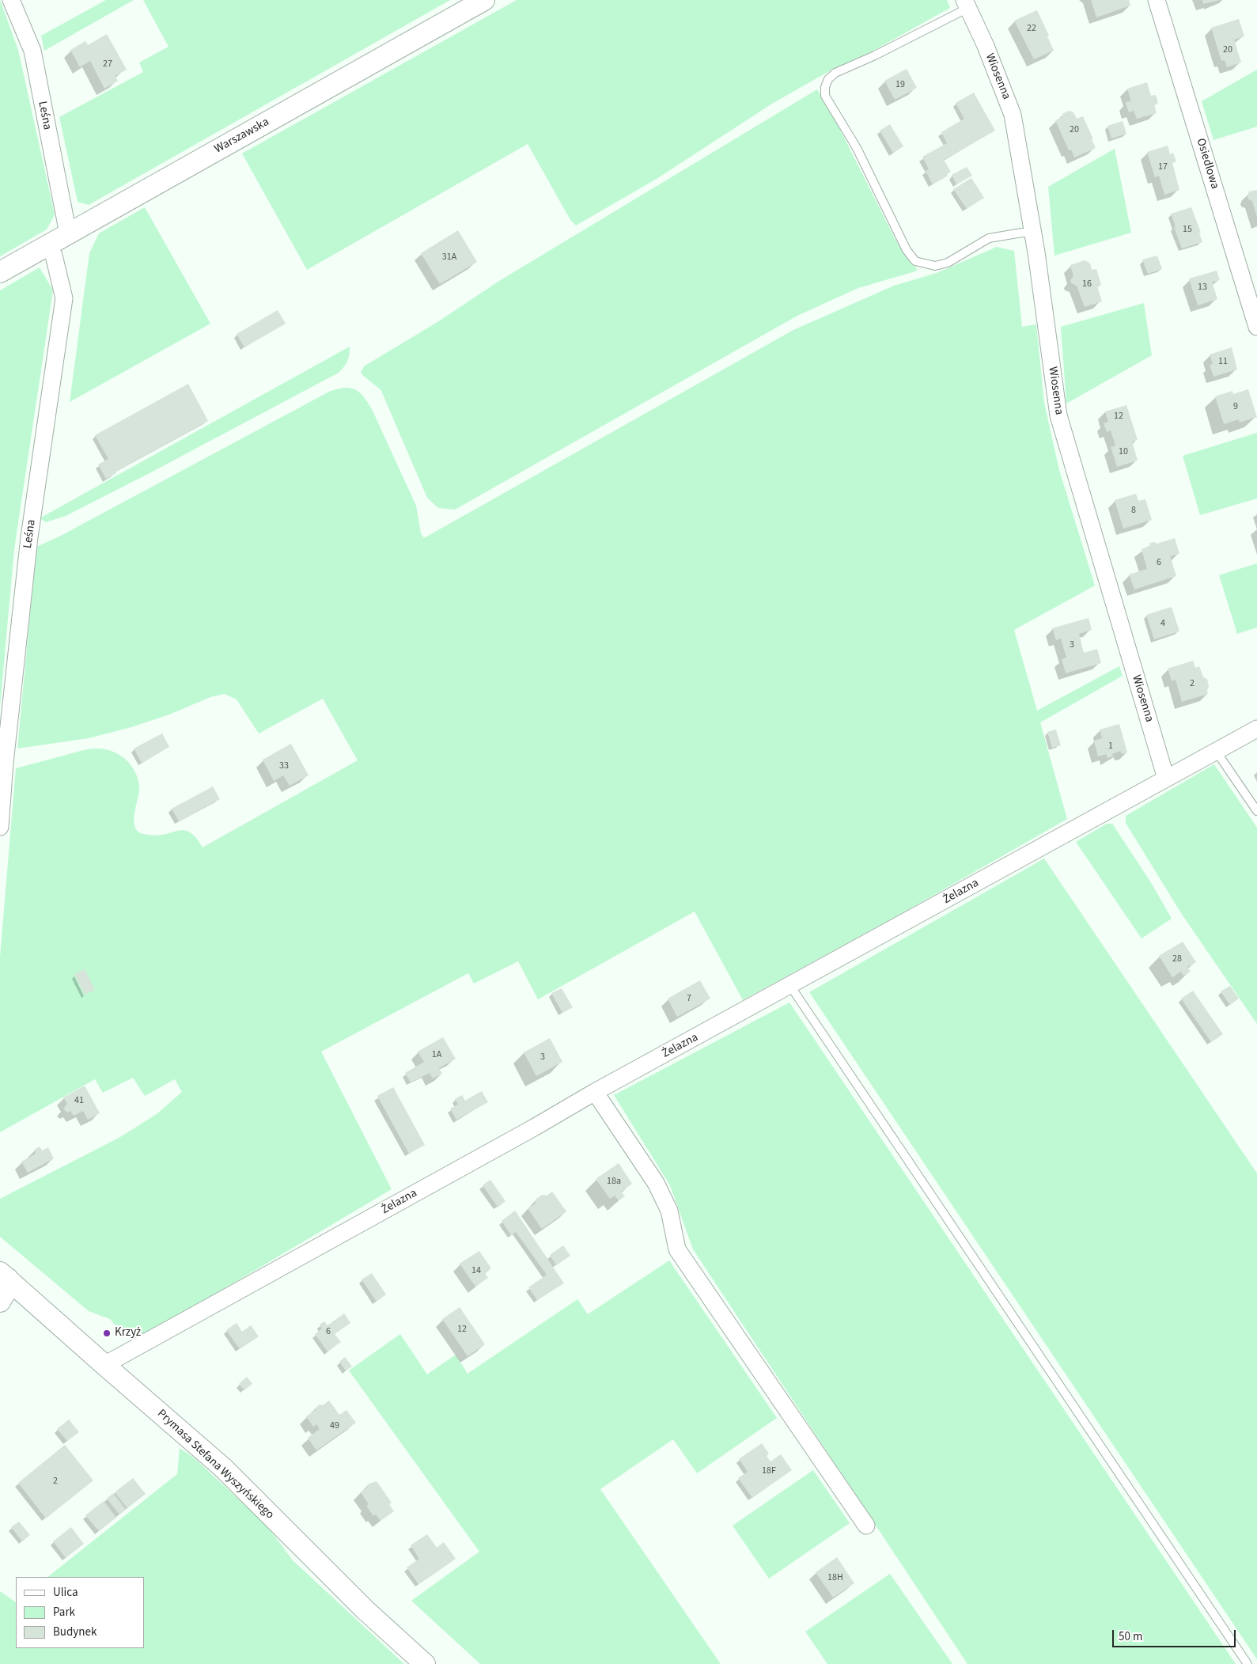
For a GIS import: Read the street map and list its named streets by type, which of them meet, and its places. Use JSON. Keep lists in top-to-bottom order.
{
  "streets": {
    "street": [
      "Wiosenna",
      "Leśna",
      "Warszawska",
      "Osiedlowa",
      "Żelazna",
      "Prymasa Stefana Wyszyńskiego"
    ]
  },
  "crossings": [
    ["Wiosenna", "Żelazna"],
    ["Leśna", "Warszawska"],
    ["Żelazna", "Prymasa Stefana Wyszyńskiego"]
  ],
  "places": ["Krzyż"],
  "house_numbers": [
    "22",
    "20",
    "27",
    "19",
    "20",
    "17",
    "15",
    "31A",
    "16",
    "13",
    "11",
    "9",
    "12",
    "10",
    "8",
    "6",
    "4",
    "3",
    "2",
    "1",
    "33",
    "28",
    "7",
    "1A",
    "3",
    "41",
    "18a",
    "14",
    "12",
    "6",
    "49",
    "18F",
    "2",
    "18H"
  ],
  "legend": ["Ulica", "Park", "Budynek"],
  "scale_bar": "50 m"
}
